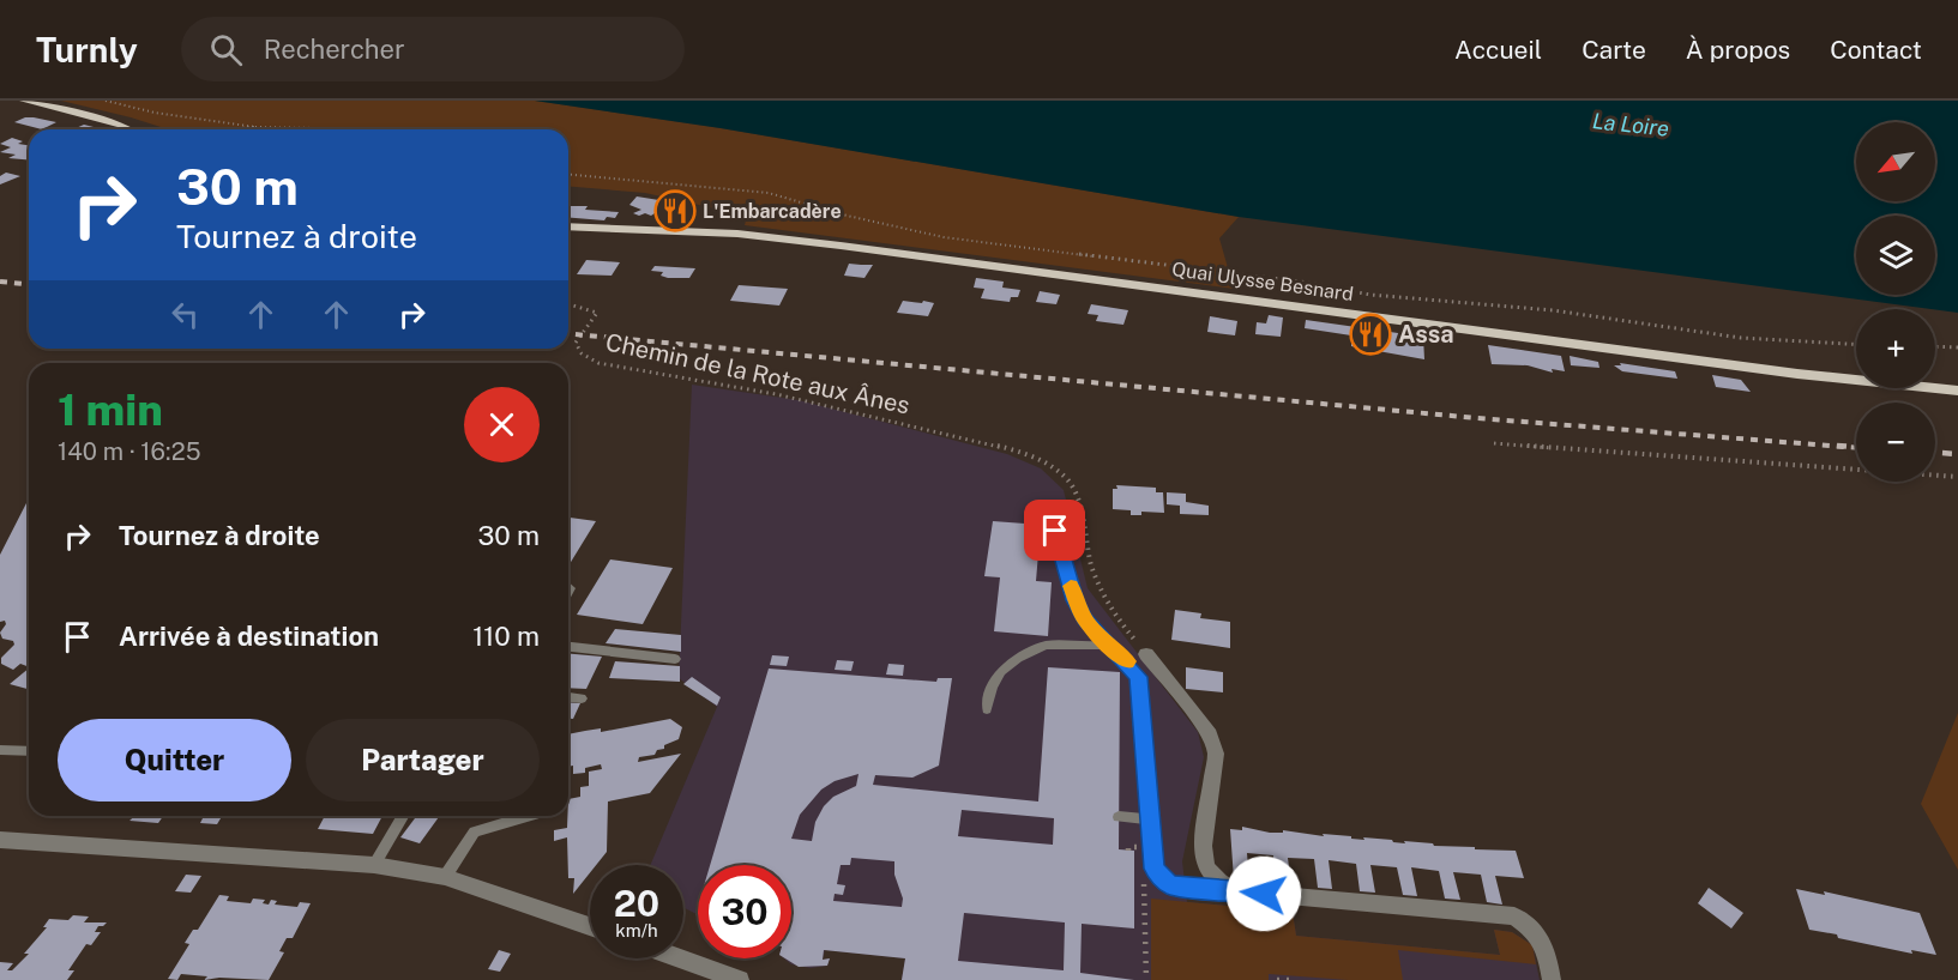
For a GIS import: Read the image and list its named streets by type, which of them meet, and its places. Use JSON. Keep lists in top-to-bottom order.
{
  "streets": {
    "main road": ["Quai Ulysse Besnard"],
    "path": ["Chemin de la Rote aux Ânes"]
  },
  "water": ["La Loire"],
  "places": {
    "restaurant": ["L'Embarcadère", "Assa"]
  },
  "north": "bottom left",
  "page": {
    "header": "Turnly",
    "search": "Rechercher",
    "nav": [
      "Accueil",
      "Carte",
      "À propos",
      "Contact"
    ],
    "map_buttons": ["+", "−"],
    "turn": ["30 m", "Tournez à droite"],
    "heading": ["1 min", "140 m · 16:25"],
    "list": [
      {
        "name": "Tournez à droite",
        "value": "30 m"
      },
      {
        "name": "Arrivée à destination",
        "value": "110 m"
      }
    ],
    "buttons": ["Quitter", "Partager"],
    "speed": "20 km/h",
    "limit": "30"
  }
}
